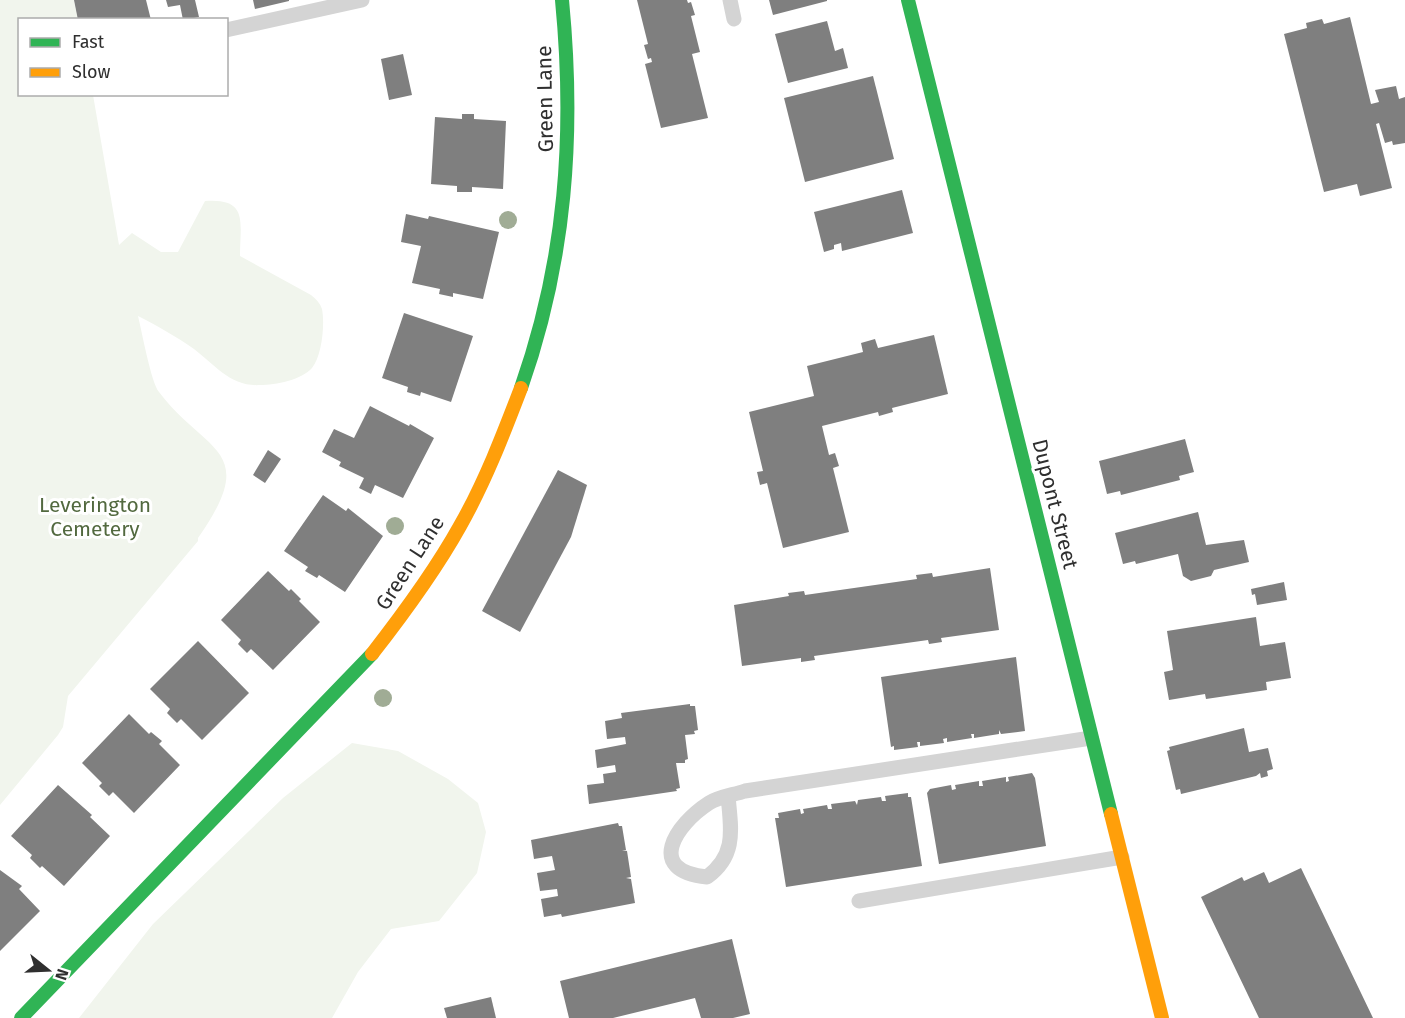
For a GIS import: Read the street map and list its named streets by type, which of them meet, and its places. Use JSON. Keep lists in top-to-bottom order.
{
  "streets": {
    "street": ["Green Lane", "Dupont Street"]
  },
  "parks": ["Leverington Cemetery"],
  "legend": ["Fast", "Slow"],
  "north": "right"
}
